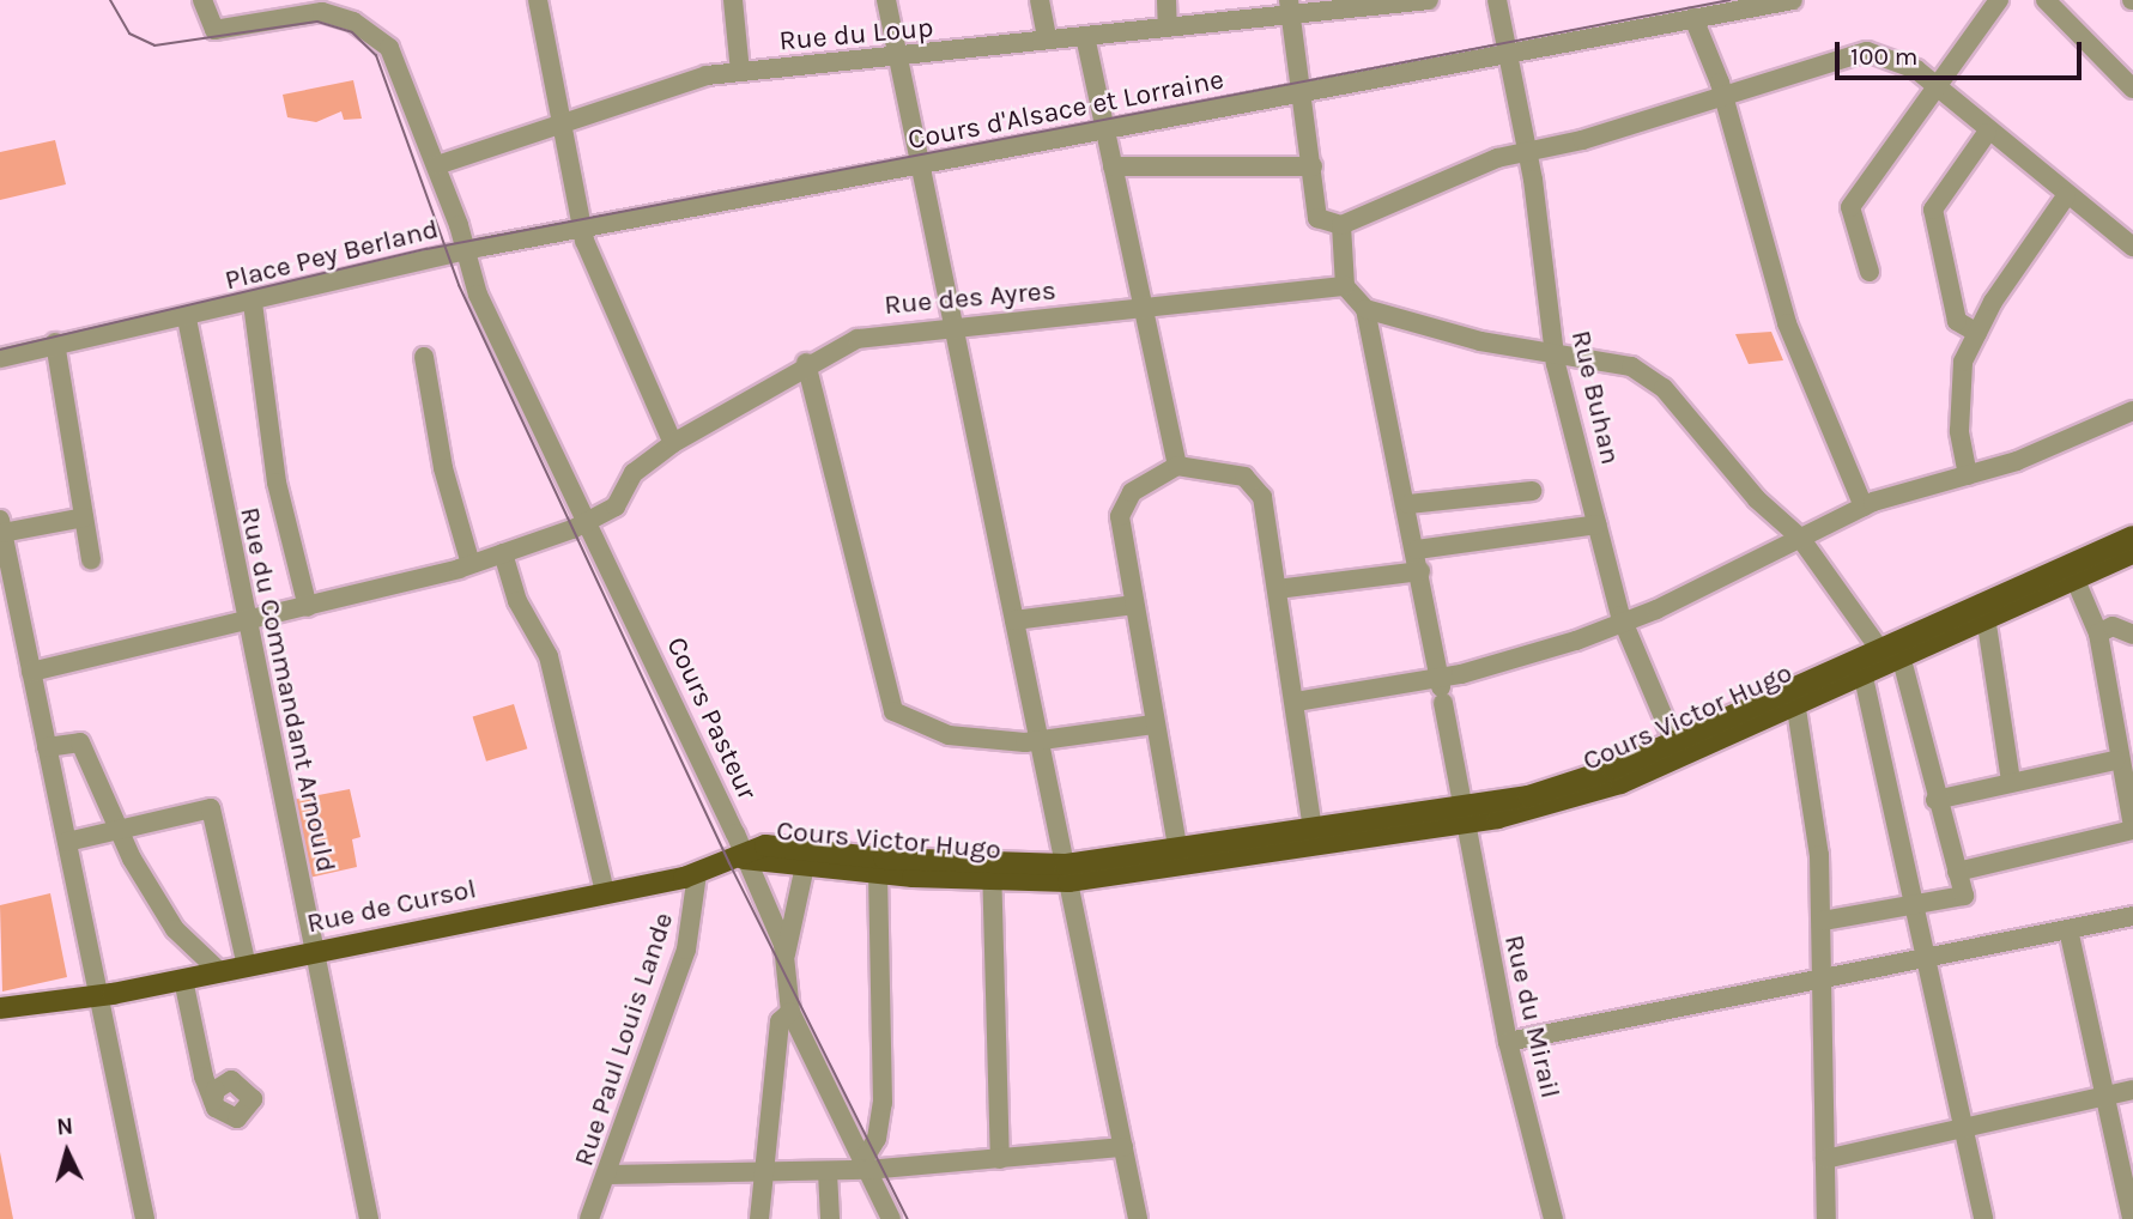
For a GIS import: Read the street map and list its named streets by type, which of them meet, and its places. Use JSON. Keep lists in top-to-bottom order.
{
  "streets": {
    "main road": ["Cours Victor Hugo", "Rue de Cursol"],
    "street": [
      "Rue du Loup",
      "Cours d'Alsace et Lorraine",
      "Place Pey Berland",
      "Rue des Ayres",
      "Rue Buhan",
      "Rue du Commandant Arnould",
      "Cours Pasteur",
      "Rue du Mirail",
      "Rue Paul Louis Lande"
    ]
  },
  "crossings": [
    ["Rue du Loup", "Place Pey Berland"],
    ["Cours d'Alsace et Lorraine", "Place Pey Berland"],
    ["Cours d'Alsace et Lorraine", "Rue Buhan"],
    ["Cours d'Alsace et Lorraine", "Cours Pasteur"],
    ["Place Pey Berland", "Rue du Commandant Arnould"],
    ["Place Pey Berland", "Cours Pasteur"],
    ["Rue des Ayres", "Rue du Commandant Arnould"],
    ["Rue des Ayres", "Cours Pasteur"],
    ["Rue Buhan", "Cours Victor Hugo"],
    ["Rue du Commandant Arnould", "Rue de Cursol"],
    ["Cours Victor Hugo", "Cours Pasteur"],
    ["Cours Victor Hugo", "Rue de Cursol"],
    ["Cours Victor Hugo", "Rue du Mirail"],
    ["Cours Pasteur", "Rue de Cursol"],
    ["Rue de Cursol", "Rue Paul Louis Lande"]
  ],
  "scale_bar": "100 m",
  "north": "top"
}
